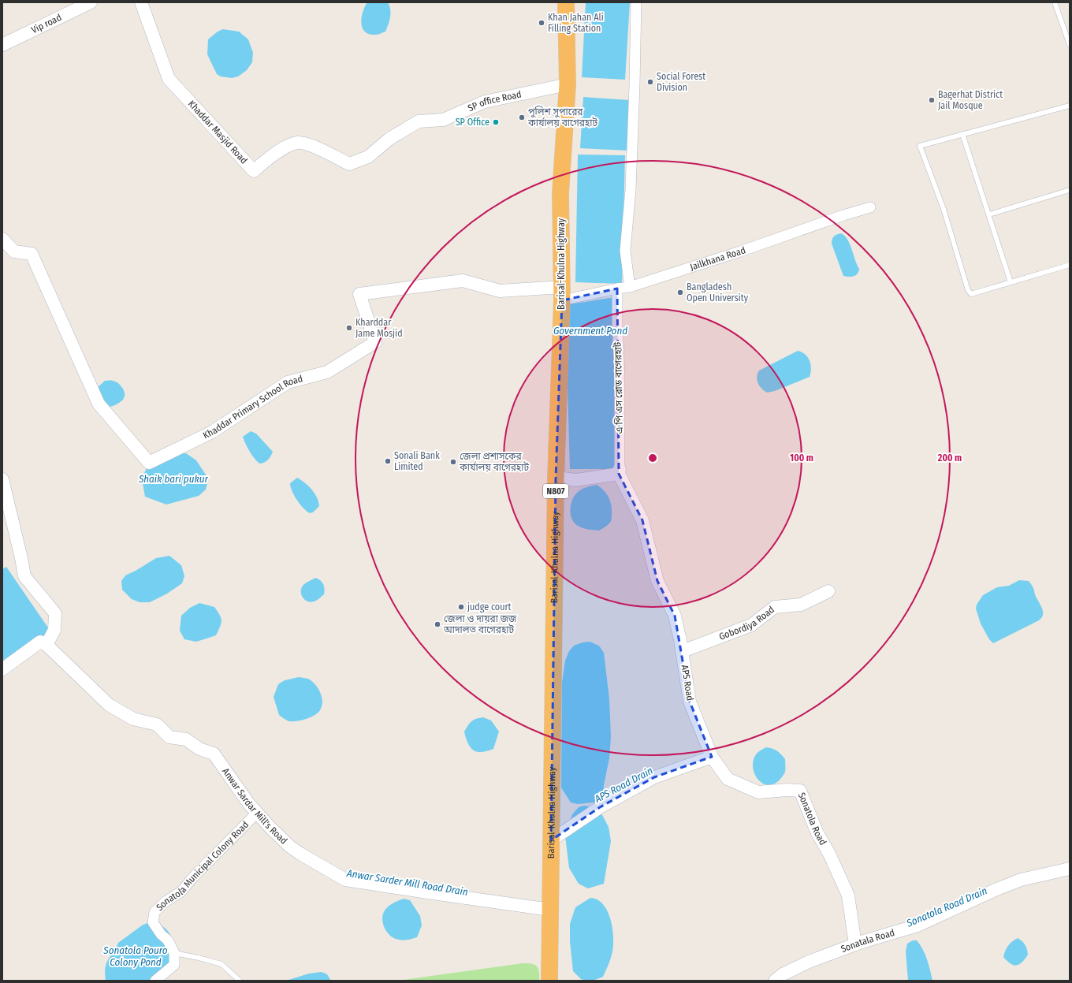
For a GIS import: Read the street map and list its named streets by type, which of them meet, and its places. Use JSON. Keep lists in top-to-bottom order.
{
  "streets": {
    "highway": ["Barisal-Khulna Highway", "N807"],
    "street": [
      "Vip road",
      "SP office Road",
      "Khaddar Masjid Road",
      "Jailkhana Road",
      "এ পি এস রোড বাগেরহাট",
      "Khaddar Primary School Road",
      "Gobordiya Road",
      "APS Road",
      "Anwar Sardar Mill's Road",
      "Sonatola Road",
      "Sonatola Municipal Colony Road",
      "Sonatala Road"
    ]
  },
  "crossings": [
    ["SP office Road", "Khaddar Masjid Road"],
    ["SP office Road", "Barisal-Khulna Highway"],
    ["Jailkhana Road", "Barisal-Khulna Highway"],
    ["Jailkhana Road", "এ পি এস রোড বাগেরহাট"],
    ["Jailkhana Road", "Khaddar Primary School Road"],
    ["Barisal-Khulna Highway", "Khaddar Primary School Road"],
    ["Barisal-Khulna Highway", "Anwar Sardar Mill's Road"],
    ["এ পি এস রোড বাগেরহাট", "APS Road"],
    ["Gobordiya Road", "APS Road"],
    ["APS Road", "Sonatola Road"],
    ["Anwar Sardar Mill's Road", "Sonatola Municipal Colony Road"],
    ["Sonatola Road", "Sonatala Road"]
  ],
  "water": [
    "Government Pond",
    "Shaik bari pukur",
    "APS Road Drain",
    "Anwar Sarder Mill Road Drain",
    "Sonatola Road Drain",
    "Sonatola Pouro Colony Pond"
  ],
  "places": [
    "Khan Jahan Ali Filling Station",
    "Social Forest Division",
    "Bagerhat District Jail Mosque",
    "পুলিশ সুপারের কার্যালয় বাগেরহাট",
    "SP Office",
    "Bangladesh Open University",
    "Kharddar Jame Mosjid",
    "Sonali Bank Limited",
    "জেলা প্রশাসকের কার্যালয় বাগেরহাট",
    "judge court",
    "জেলা ও দায়রা জজ আদালত বাগেরহাট"
  ],
  "rings": ["100 m", "200 m"]
}
